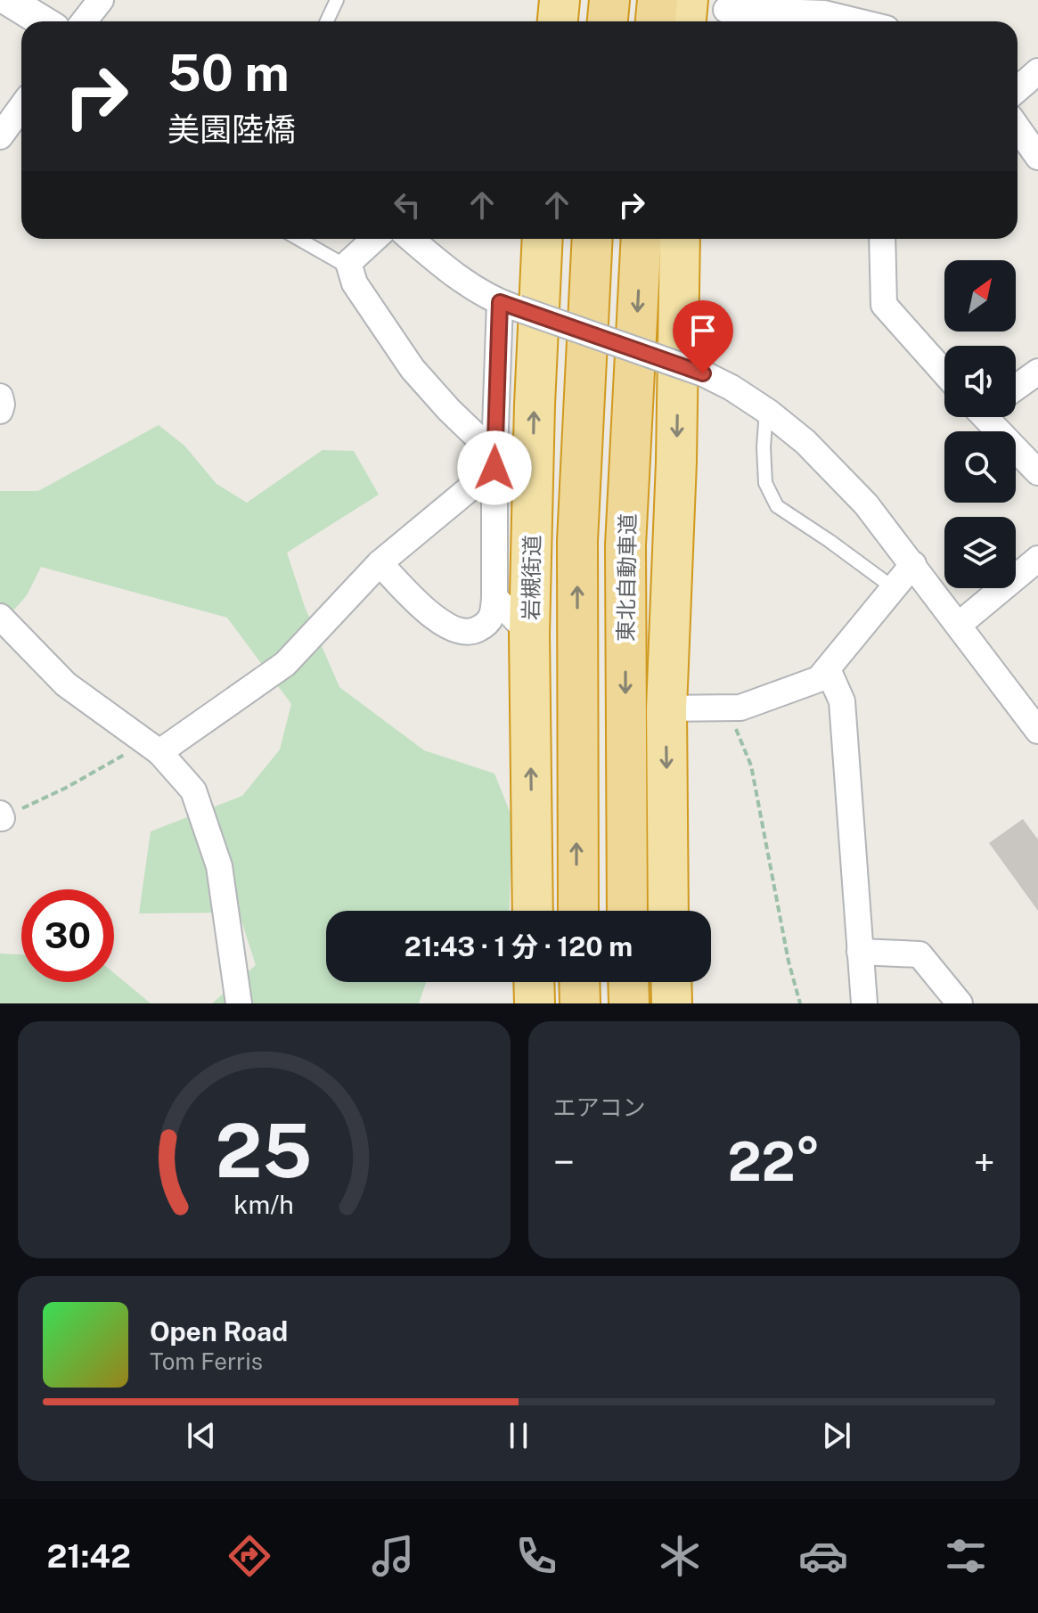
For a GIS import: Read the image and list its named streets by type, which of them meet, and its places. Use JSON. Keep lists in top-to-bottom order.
{
  "streets": {
    "highway": ["岩槻街道", "東北自動車道"]
  },
  "north": "top right",
  "page": {
    "turn": ["50 m", "美園陸橋"],
    "limit": "30",
    "trip": "21:43 · 1 分 · 120 m",
    "tile": "エアコン",
    "heat": ["−", "22°", "+"],
    "song": ["Open Road", "Tom Ferris"],
    "tabs": "21:42",
    "gauge": ["25", "km/h"]
  }
}
